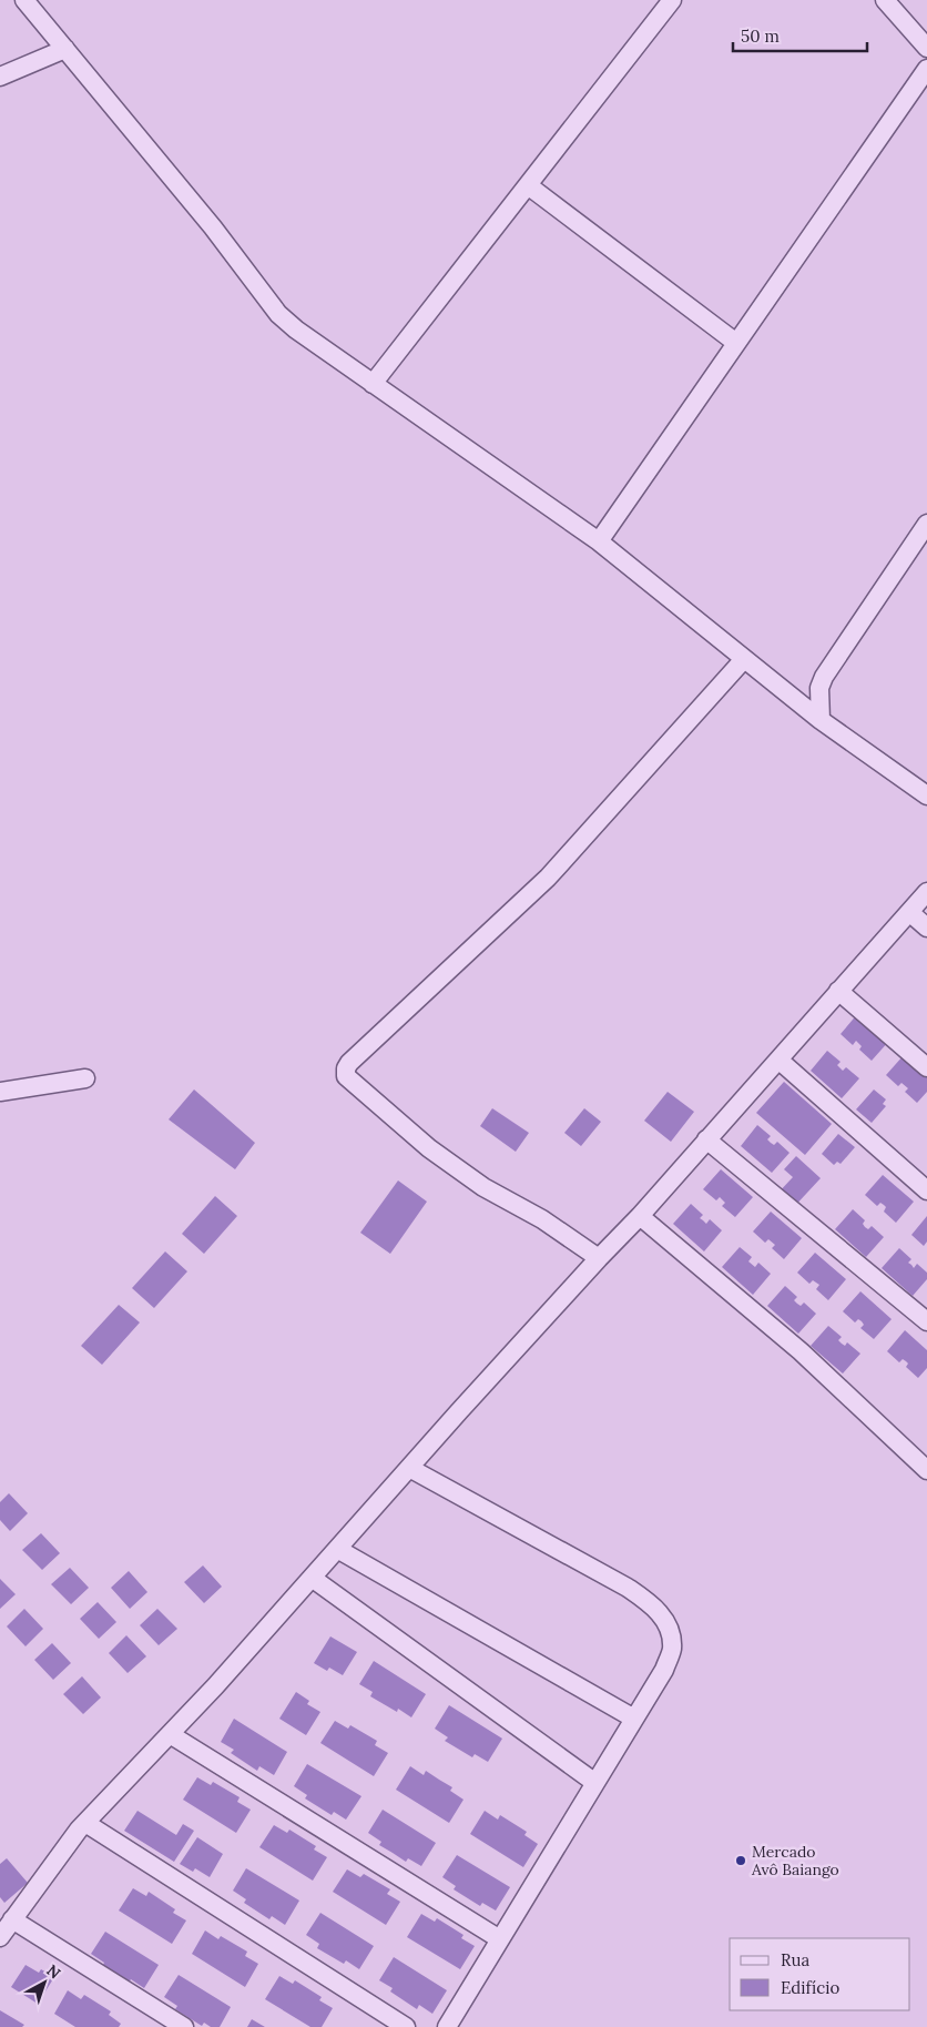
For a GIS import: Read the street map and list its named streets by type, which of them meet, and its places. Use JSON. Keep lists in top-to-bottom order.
{
  "places": ["Mercado Avô Baiango"],
  "legend": ["Rua", "Edifício"],
  "scale_bar": "50 m",
  "north": "top right"
}
